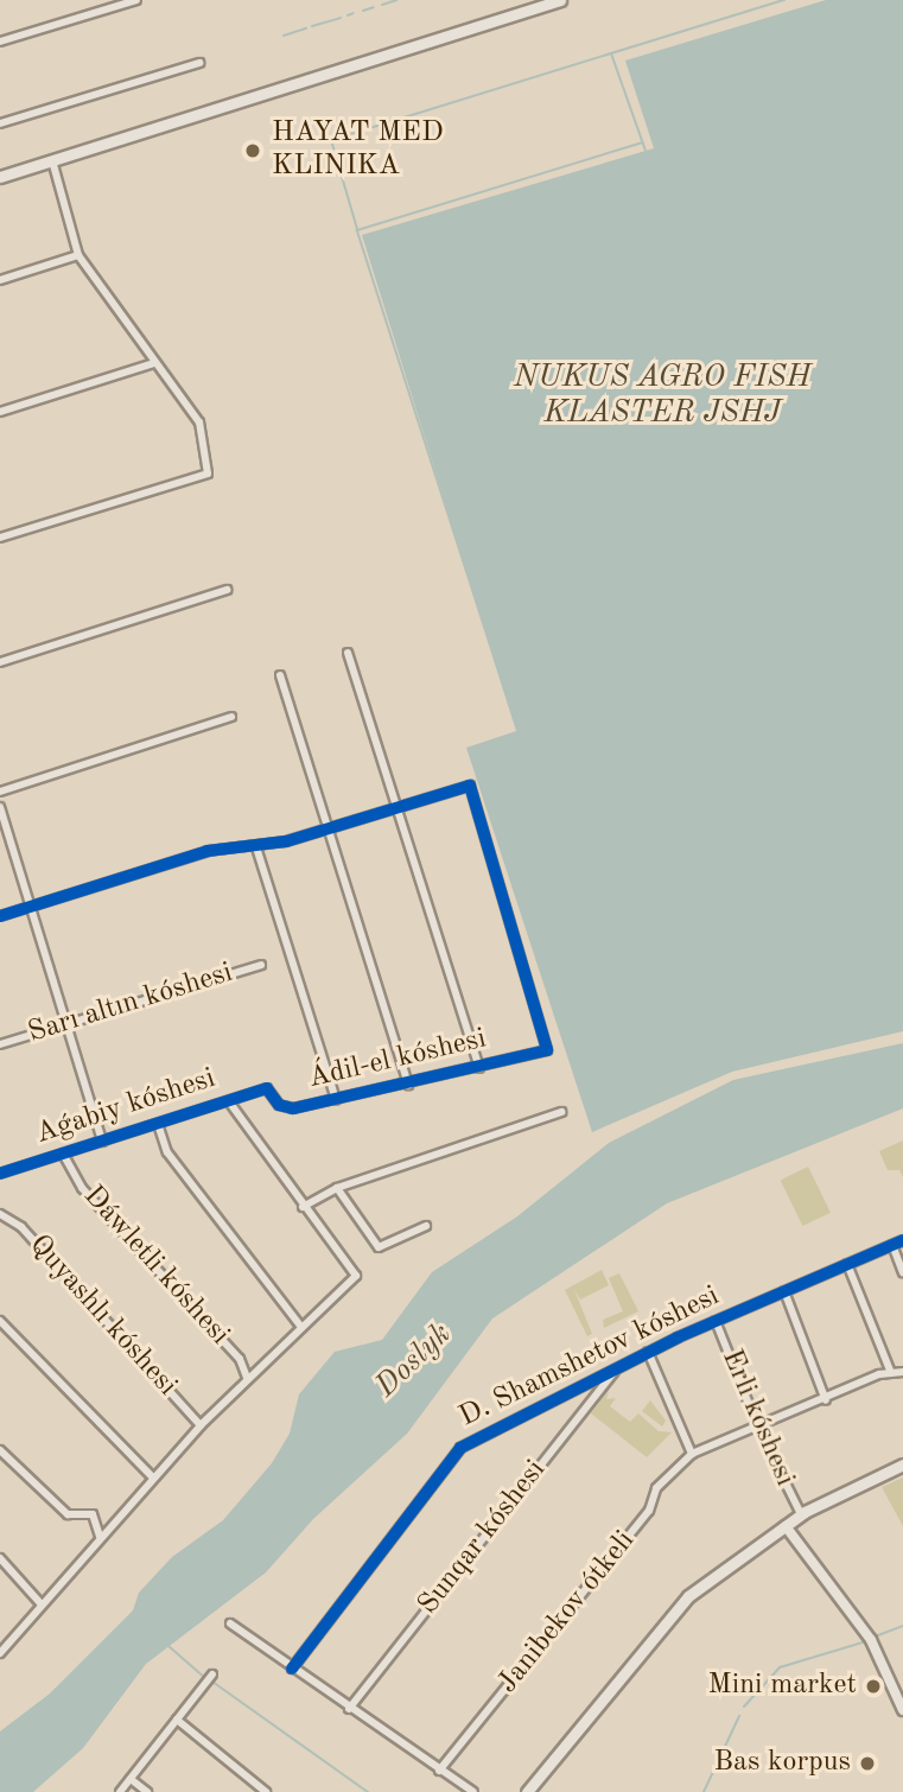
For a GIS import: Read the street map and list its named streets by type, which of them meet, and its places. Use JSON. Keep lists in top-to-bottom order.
{
  "streets": {
    "street": [
      "Sarı altın kóshesi",
      "Ádil-el kóshesi",
      "Aǵabiy kóshesi",
      "Dáwletli kóshesi",
      "Quyashlı kóshesi",
      "D. Shamshetov kóshesi",
      "Erli kóshesi",
      "Sunqar kóshesi",
      "Janibekov ótkeli"
    ]
  },
  "crossings": [
    ["Ádil-el kóshesi", "Aǵabiy kóshesi"],
    ["Aǵabiy kóshesi", "Dáwletli kóshesi"],
    ["D. Shamshetov kóshesi", "Erli kóshesi"],
    ["D. Shamshetov kóshesi", "Sunqar kóshesi"]
  ],
  "water": ["NUKUS AGRO FISH KLASTER JSHJ", "Doslyk"],
  "places": ["HAYAT MED KLINIKA", "Mini market", "Bas korpus"]
}
